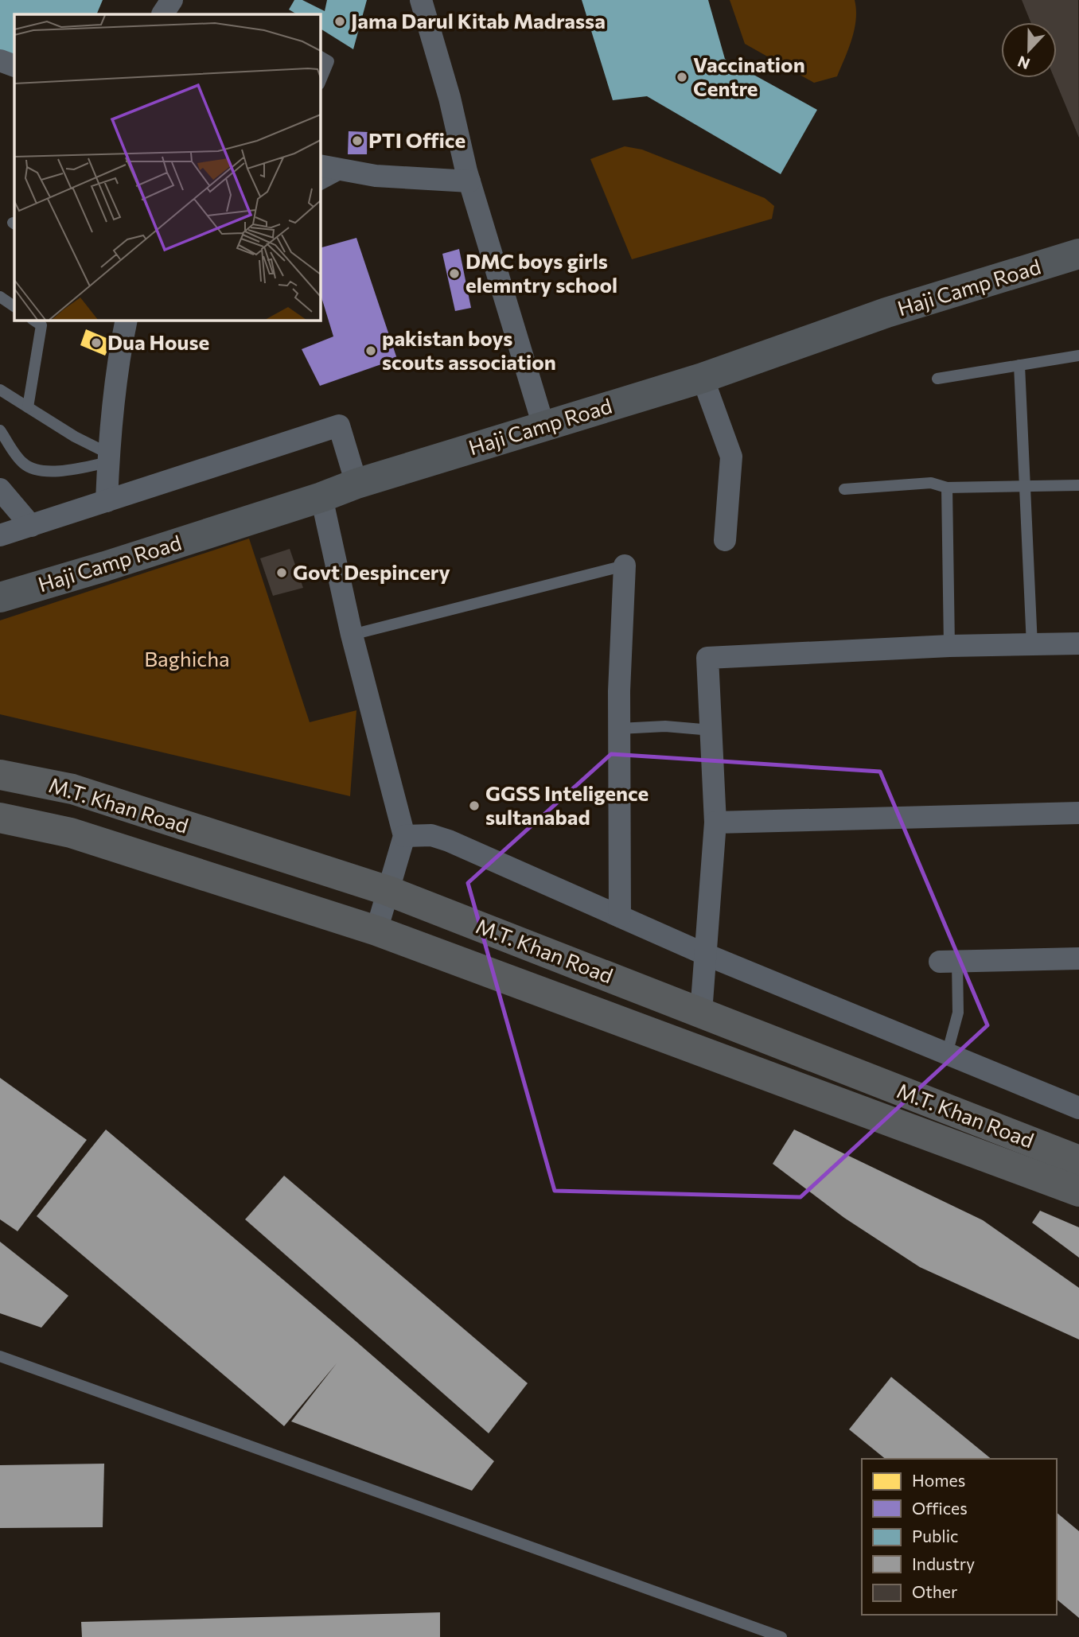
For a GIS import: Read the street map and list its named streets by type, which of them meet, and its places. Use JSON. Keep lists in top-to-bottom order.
{
  "streets": {
    "highway": ["M.T. Khan Road"],
    "street": ["Haji Camp Road"]
  },
  "parks": ["Baghicha"],
  "places": [
    "Jama Darul Kitab Madrassa",
    "Vaccination Centre",
    "PTI Office",
    "DMC boys girls elemntry school",
    "Dua House",
    "pakistan boys scouts association",
    "Govt Despincery",
    "GGSS Inteligence sultanabad"
  ],
  "legend": [
    "Homes",
    "Offices",
    "Public",
    "Industry",
    "Other"
  ],
  "north": "bottom"
}
